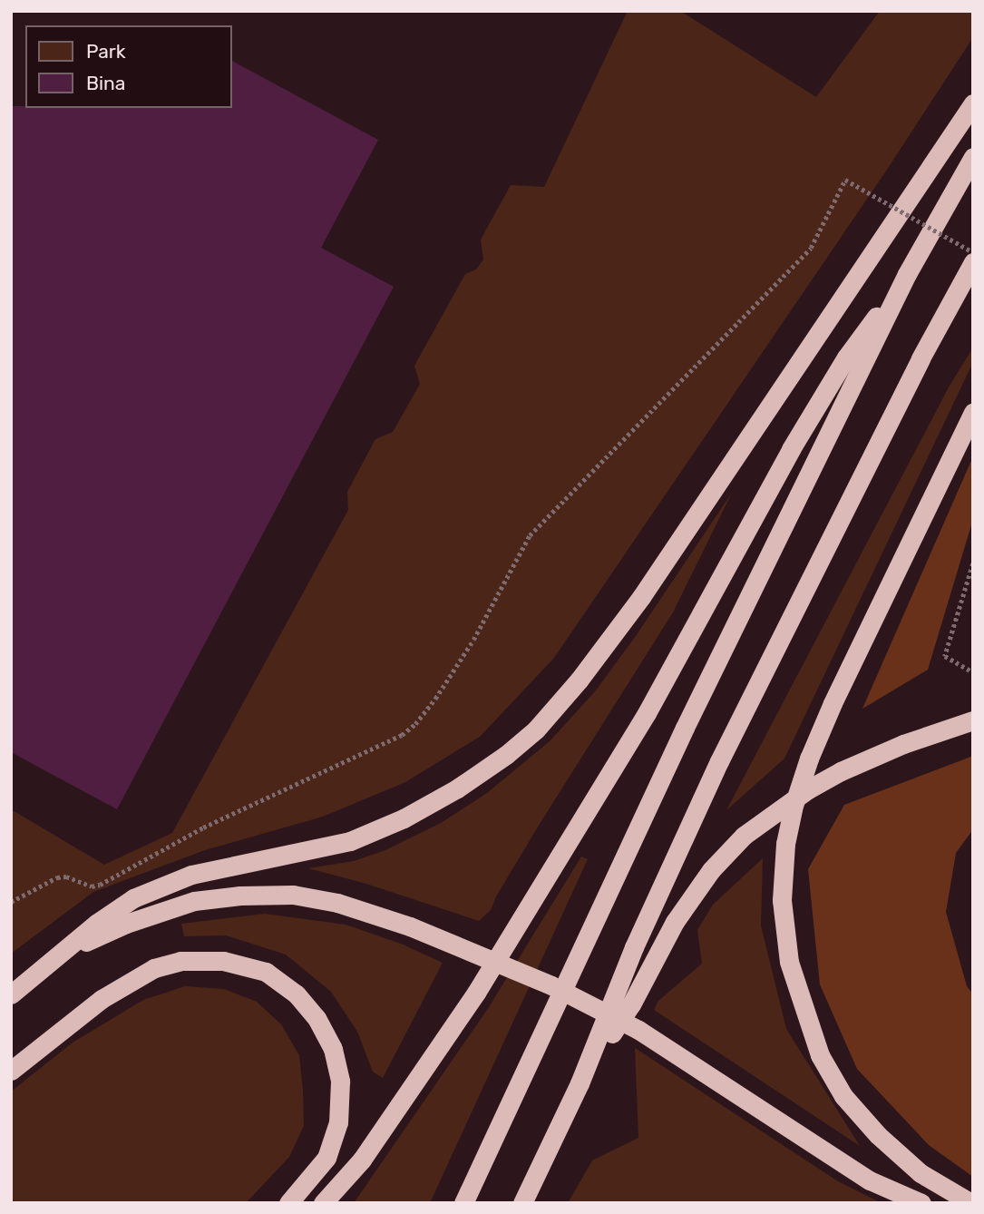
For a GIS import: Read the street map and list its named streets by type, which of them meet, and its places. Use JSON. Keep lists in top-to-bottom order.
{
  "legend": ["Park", "Bina"]
}
